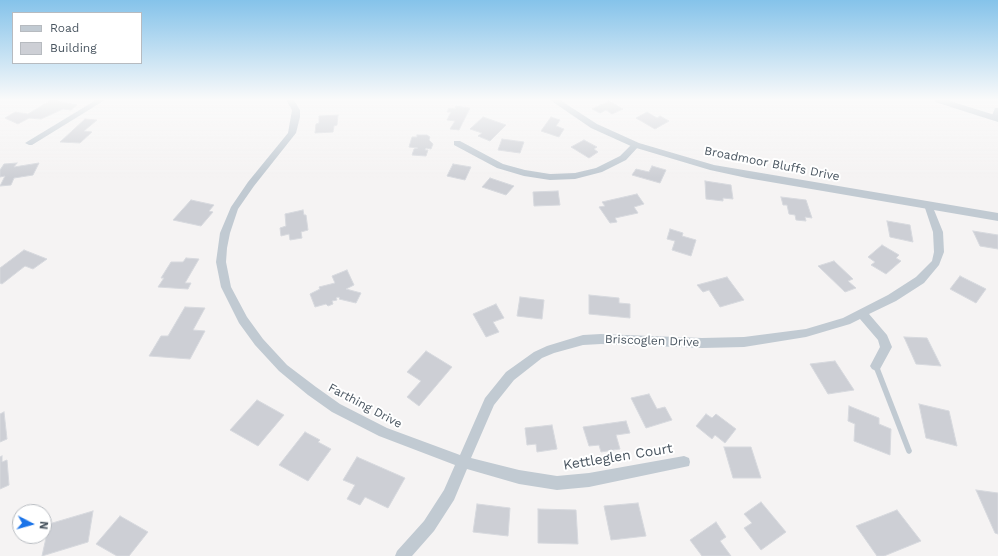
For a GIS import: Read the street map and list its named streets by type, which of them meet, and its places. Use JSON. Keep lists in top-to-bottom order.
{
  "streets": {
    "street": [
      "Broadmoor Bluffs Drive",
      "Briscoglen Drive",
      "Farthing Drive",
      "Kettleglen Court"
    ]
  },
  "crossings": [
    ["Broadmoor Bluffs Drive", "Briscoglen Drive"],
    ["Briscoglen Drive", "Farthing Drive"],
    ["Briscoglen Drive", "Kettleglen Court"],
    ["Farthing Drive", "Kettleglen Court"]
  ],
  "legend": ["Road", "Building"],
  "north": "right"
}
